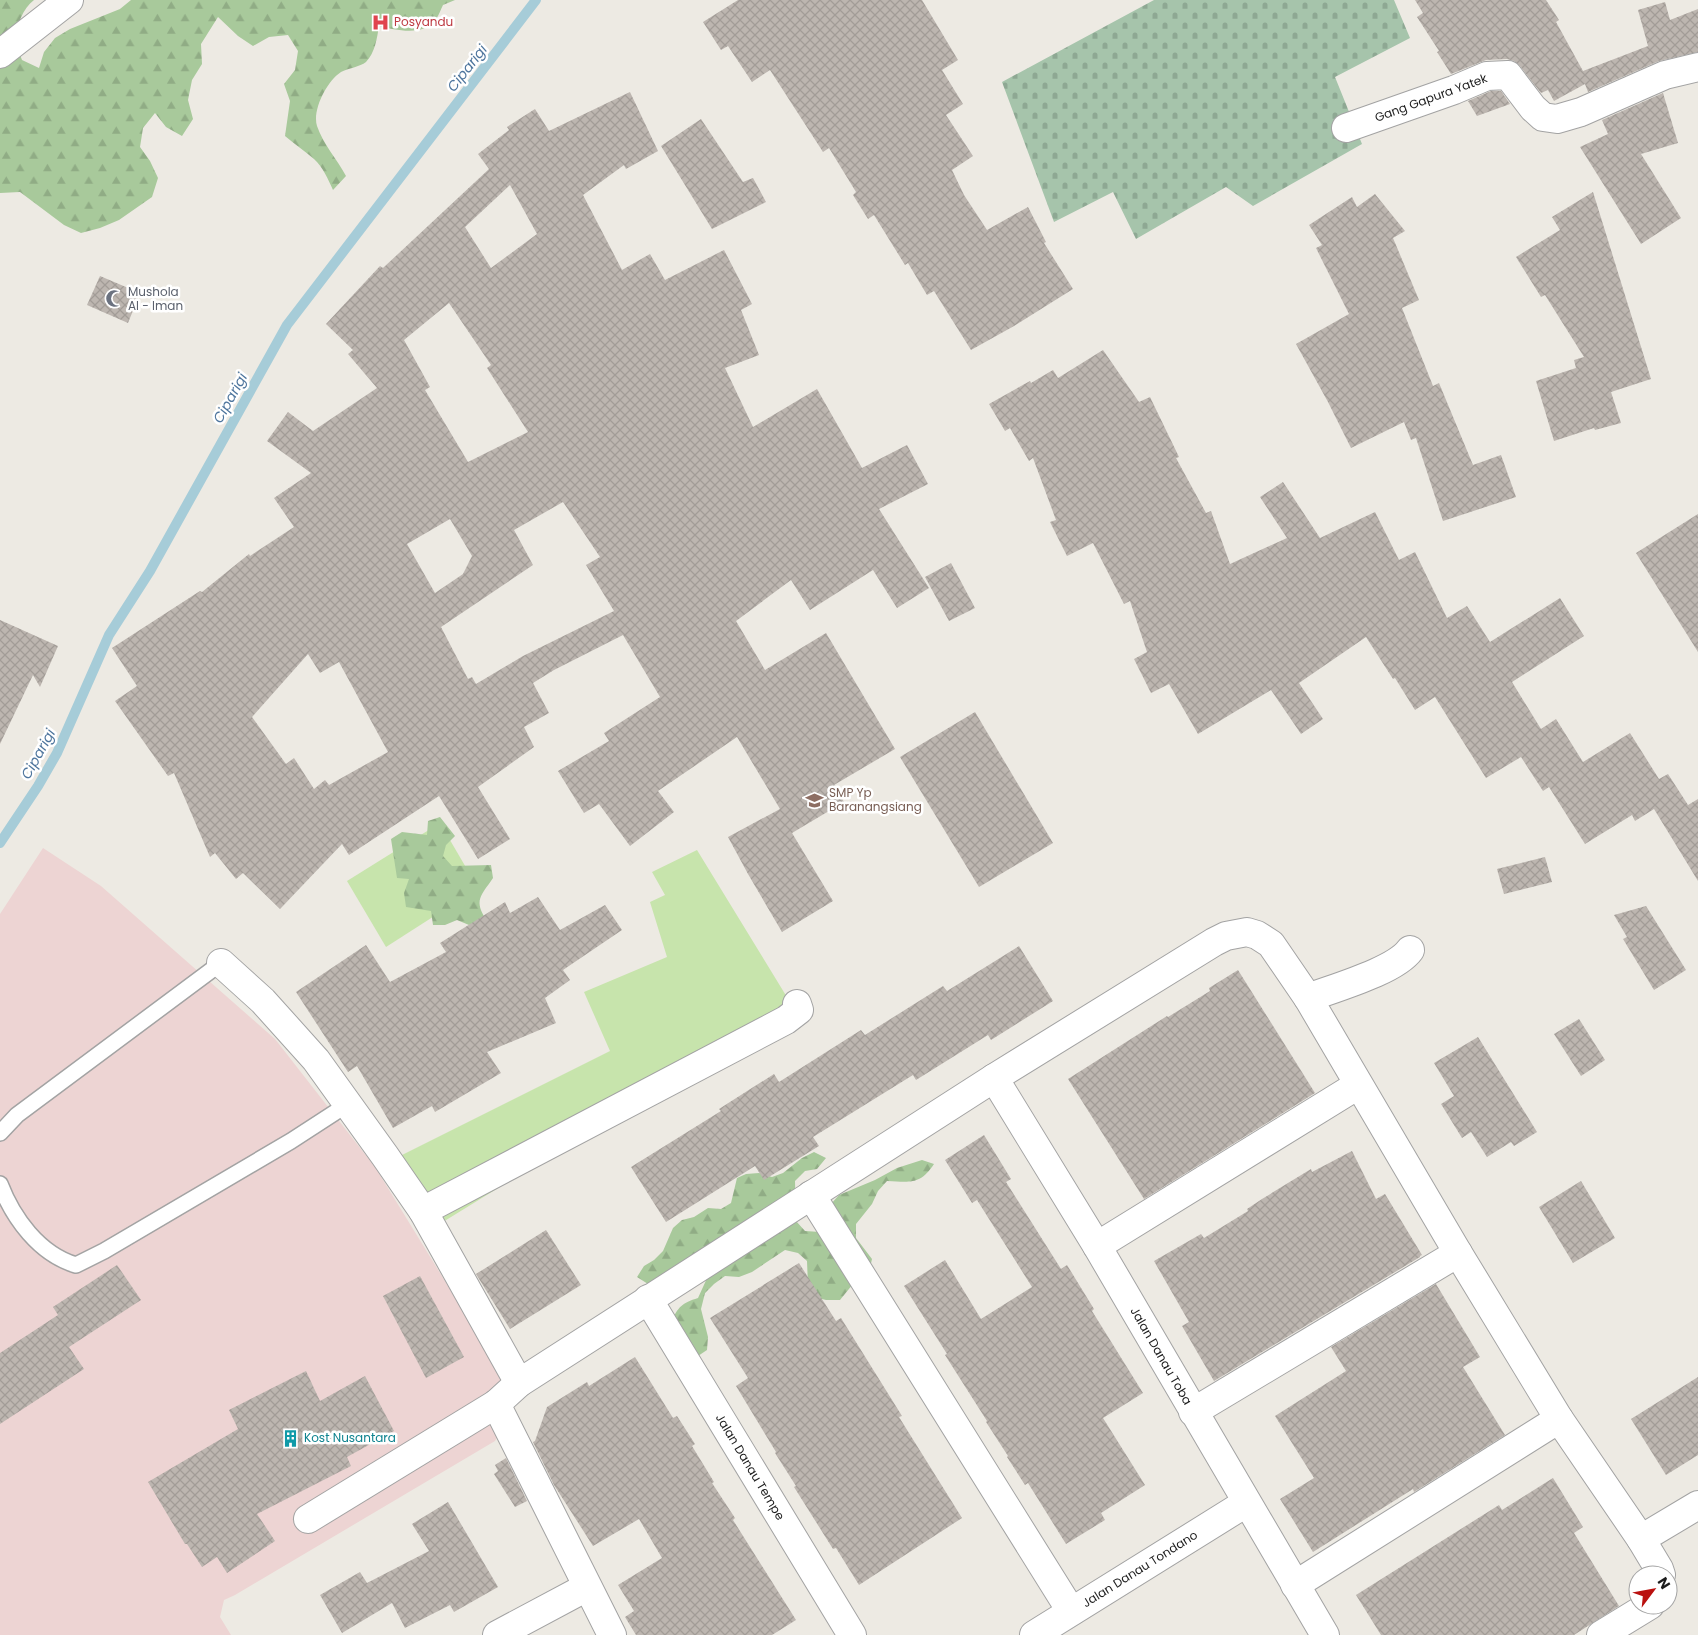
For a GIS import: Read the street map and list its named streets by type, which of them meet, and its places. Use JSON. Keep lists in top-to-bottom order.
{
  "streets": {
    "street": [
      "Gang Gapura Yatek",
      "Jalan Danau Toba",
      "Jalan Danau Tempe",
      "Jalan Danau Tondano"
    ]
  },
  "crossings": [
    ["Jalan Danau Toba", "Jalan Danau Tondano"]
  ],
  "water": ["Ciparigi"],
  "places": {
    "hospital": ["Posyandu"],
    "mosque": ["Mushola Al - Iman"],
    "school or university": ["SMP Yp Baranangsiang"],
    "building": ["Kost Nusantara"]
  },
  "north": "top right"
}
